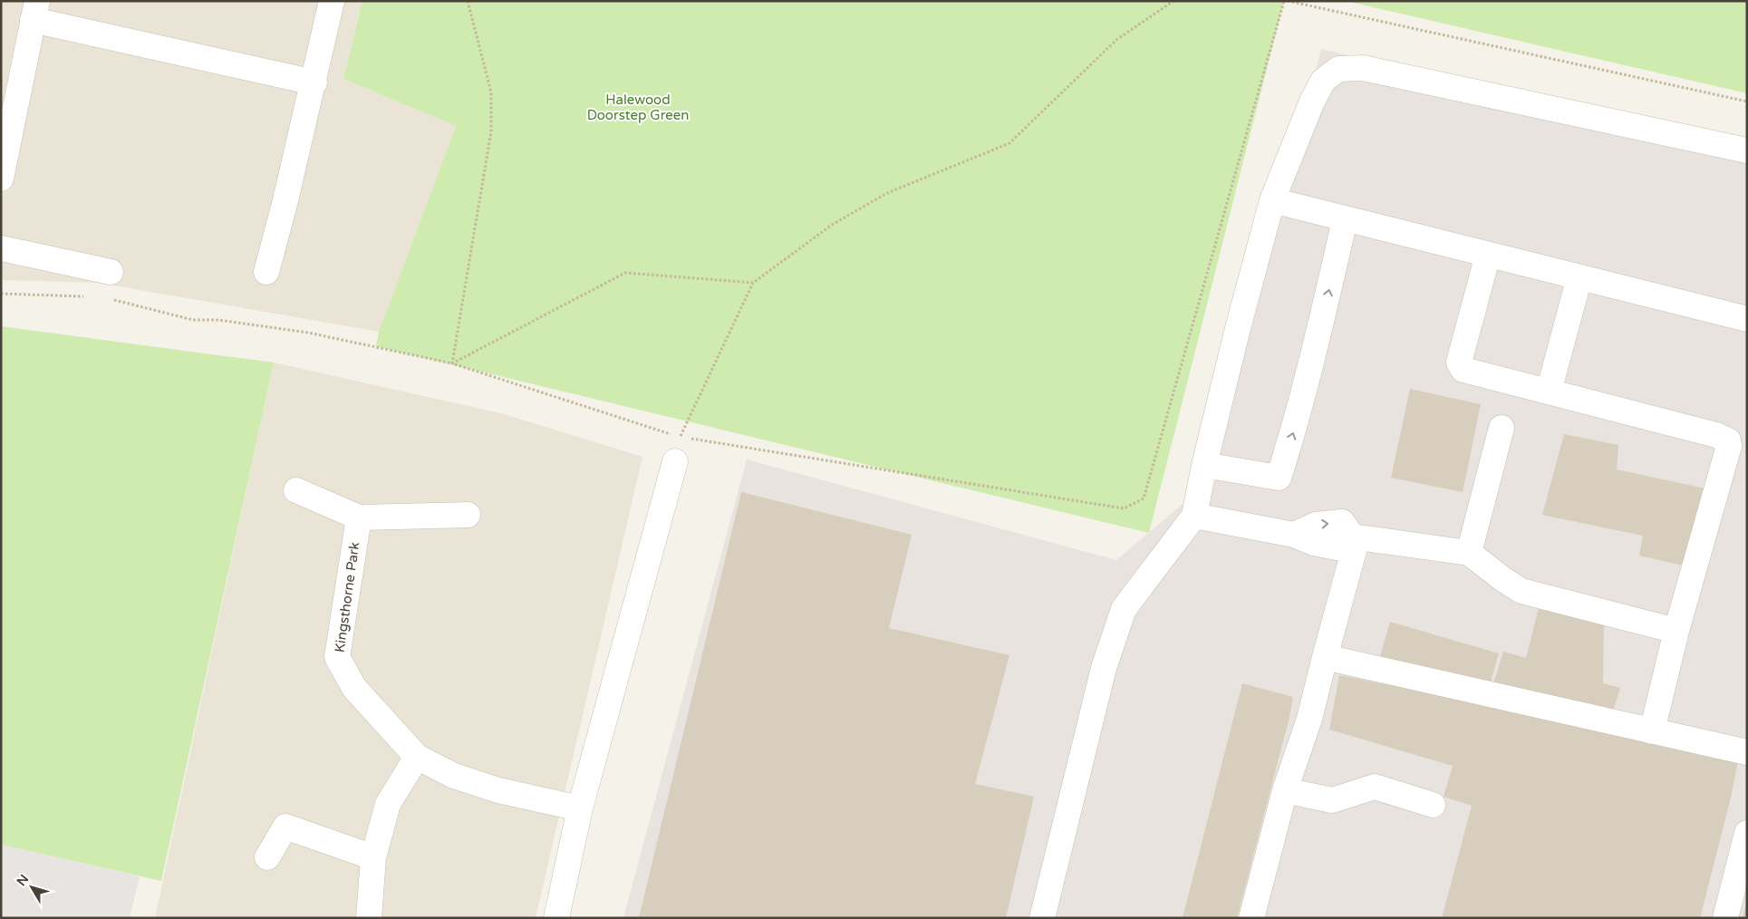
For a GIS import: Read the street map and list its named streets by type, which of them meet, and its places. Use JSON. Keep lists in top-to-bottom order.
{
  "streets": {
    "street": ["Kingsthorne Park"]
  },
  "parks": ["Halewood Doorstep Green"],
  "north": "top left"
}
